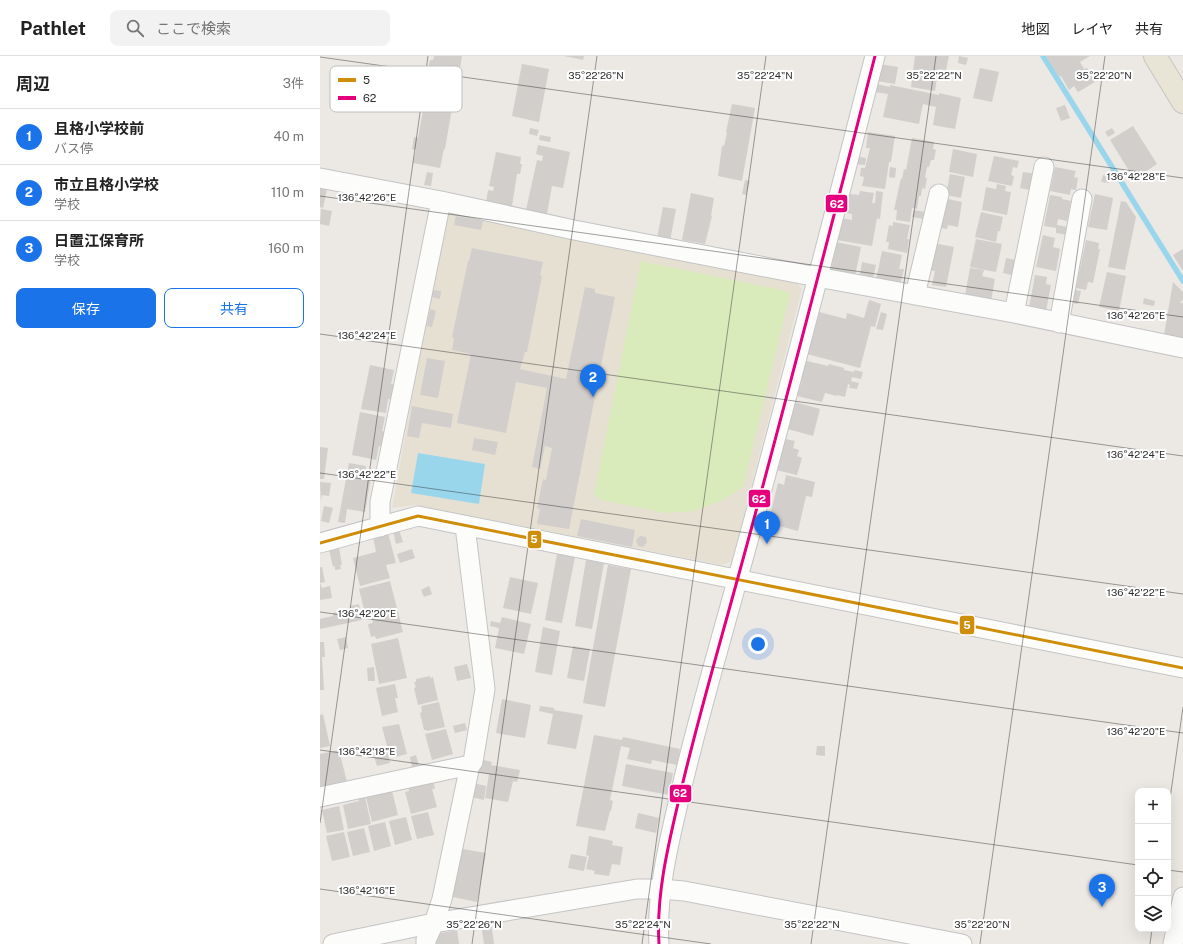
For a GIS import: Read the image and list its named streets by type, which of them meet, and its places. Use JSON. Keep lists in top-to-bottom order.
{
  "lines": ["transit line 62", "transit line 5"],
  "legend": ["5", "62"],
  "page": {
    "header": "Pathlet",
    "search": "ここで検索",
    "nav": ["地図", "レイヤ", "共有"],
    "heading": ["周辺", "3件"],
    "list": [
      {
        "mark": "1",
        "name": "且格小学校前",
        "note": "バス停",
        "value": "40 m"
      },
      {
        "mark": "2",
        "name": "市立且格小学校",
        "note": "学校",
        "value": "110 m"
      },
      {
        "mark": "3",
        "name": "日置江保育所",
        "note": "学校",
        "value": "160 m"
      }
    ],
    "buttons": ["保存", "共有"],
    "pins": ["2", "1", "3"],
    "map_buttons": ["+", "−"]
  },
  "coordinates": [
    "35°22'26\"N",
    "35°22'24\"N",
    "35°22'22\"N",
    "35°22'20\"N",
    "136°42'28\"E",
    "136°42'26\"E",
    "136°42'24\"E",
    "136°42'22\"E",
    "136°42'20\"E",
    "136°42'18\"E",
    "136°42'16\"E"
  ]
}
